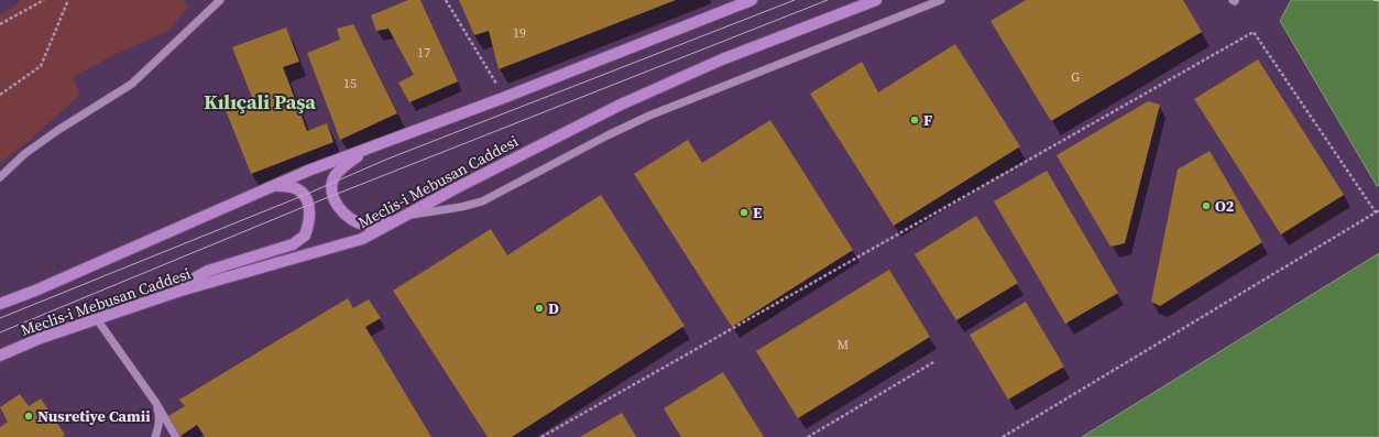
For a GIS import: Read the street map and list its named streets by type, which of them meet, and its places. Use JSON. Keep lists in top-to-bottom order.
{
  "streets": {
    "main road": ["Meclis-i Mebusan Caddesi"]
  },
  "districts": ["Kılıçali Paşa"],
  "places": [
    "F",
    "O2",
    "E",
    "D",
    "Nusretiye Camii"
  ],
  "house_numbers": [
    "19",
    "17",
    "G",
    "15",
    "M"
  ]
}
